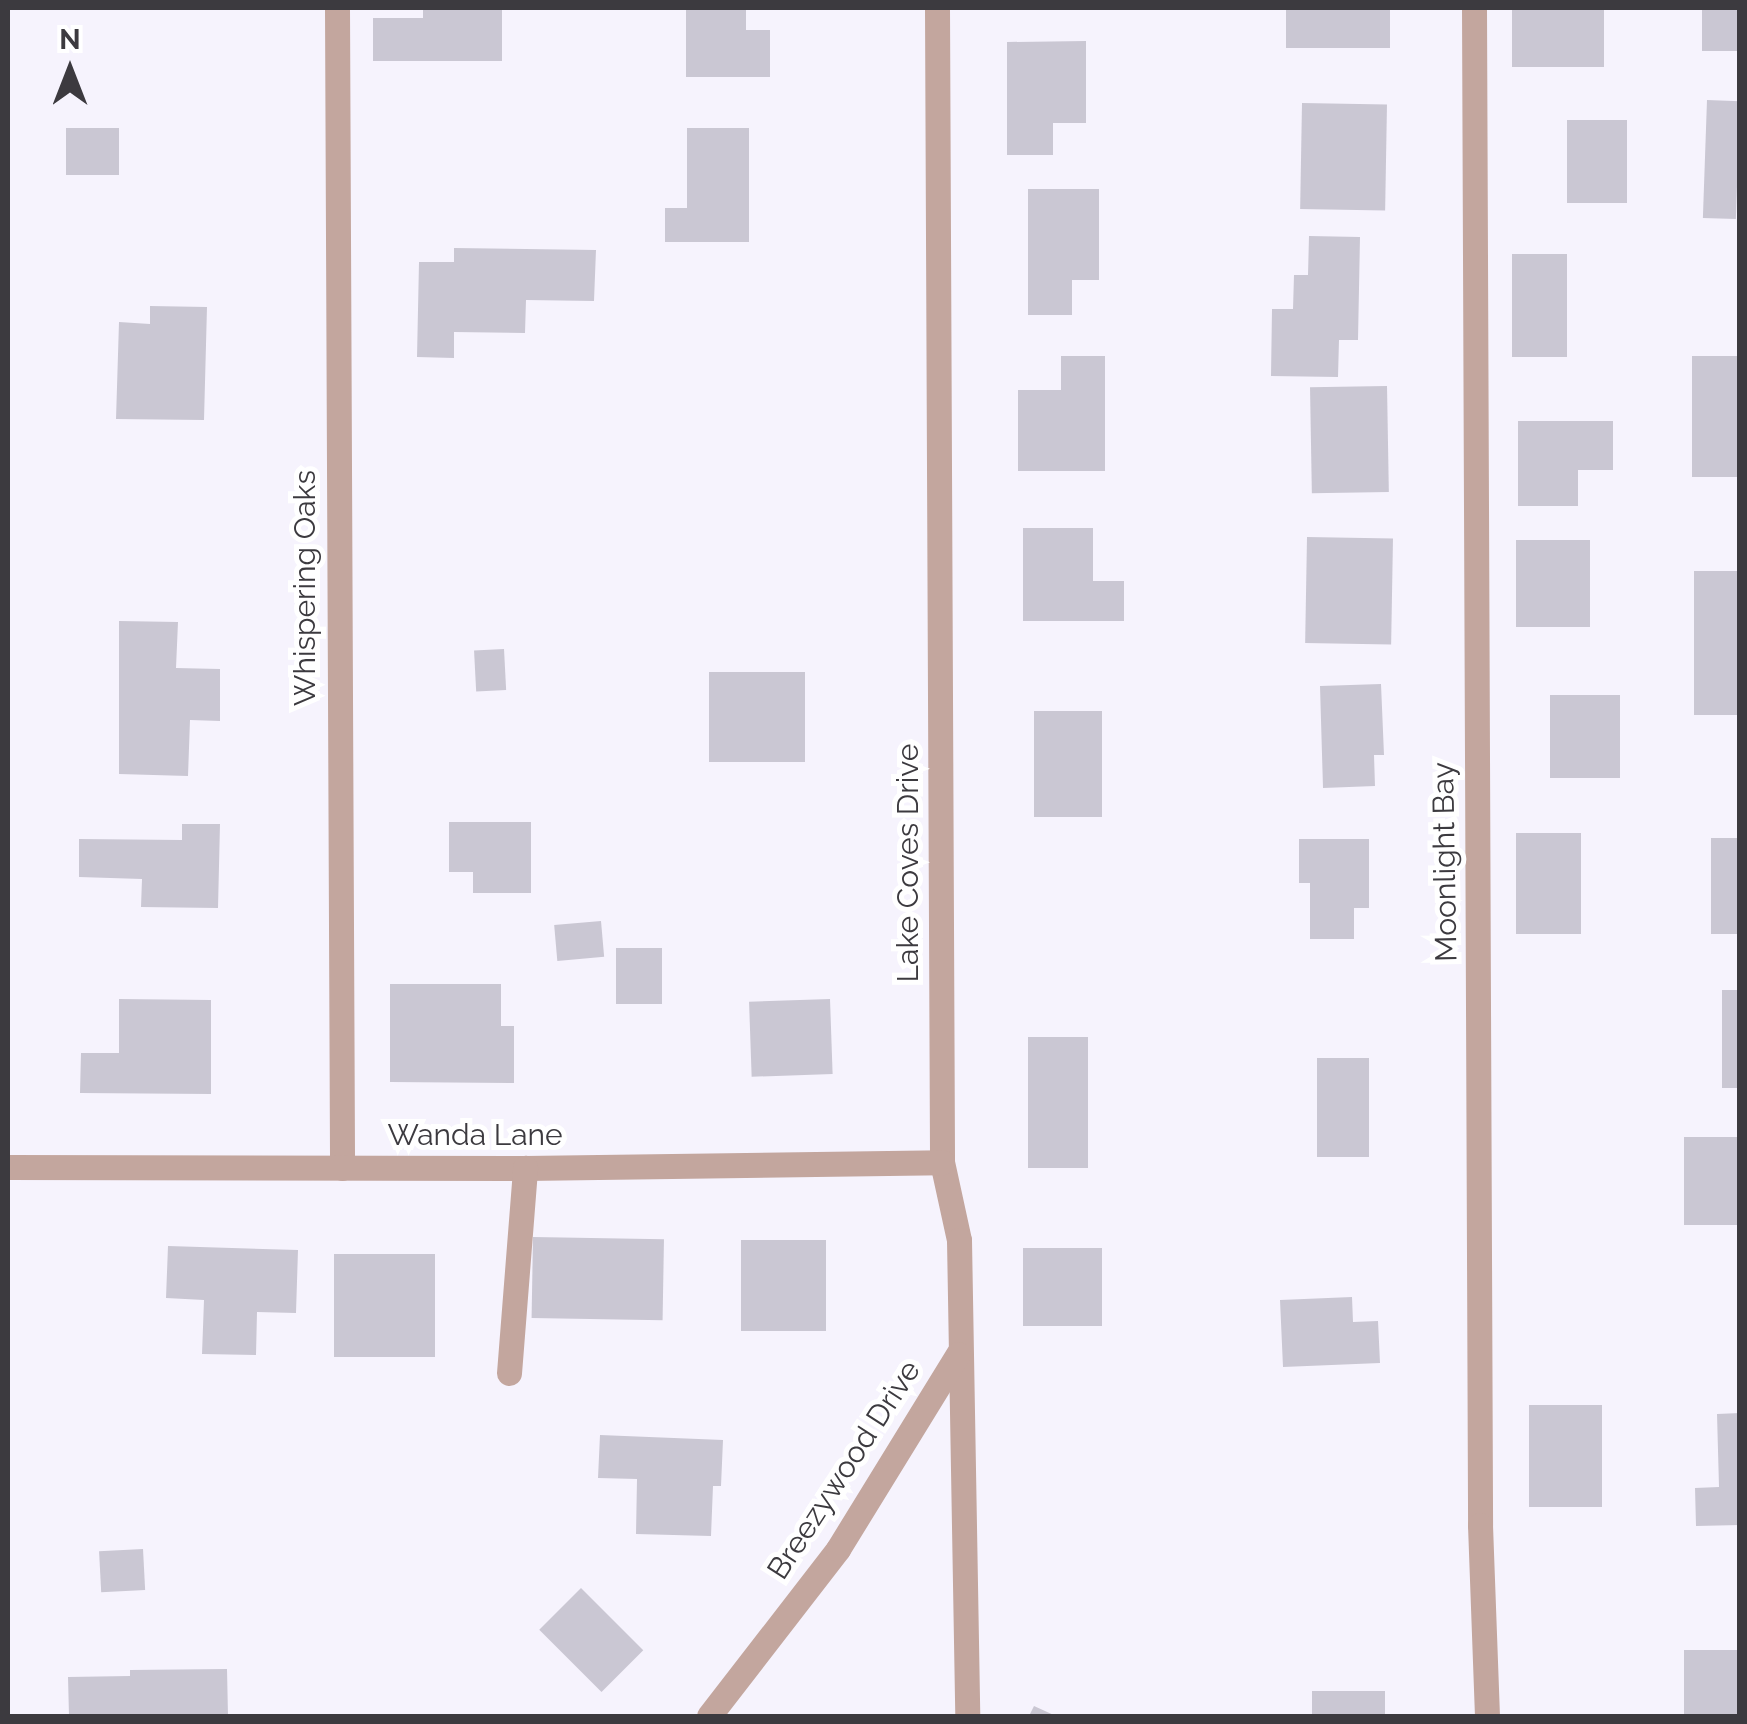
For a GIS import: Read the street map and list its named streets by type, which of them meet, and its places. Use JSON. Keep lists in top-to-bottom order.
{
  "streets": {
    "street": [
      "Whispering Oaks",
      "Moonlight Bay",
      "Lake Coves Drive",
      "Wanda Lane",
      "Breezywood Drive"
    ]
  },
  "crossings": [
    ["Whispering Oaks", "Wanda Lane"],
    ["Lake Coves Drive", "Wanda Lane"],
    ["Lake Coves Drive", "Breezywood Drive"]
  ],
  "north": "top"
}
